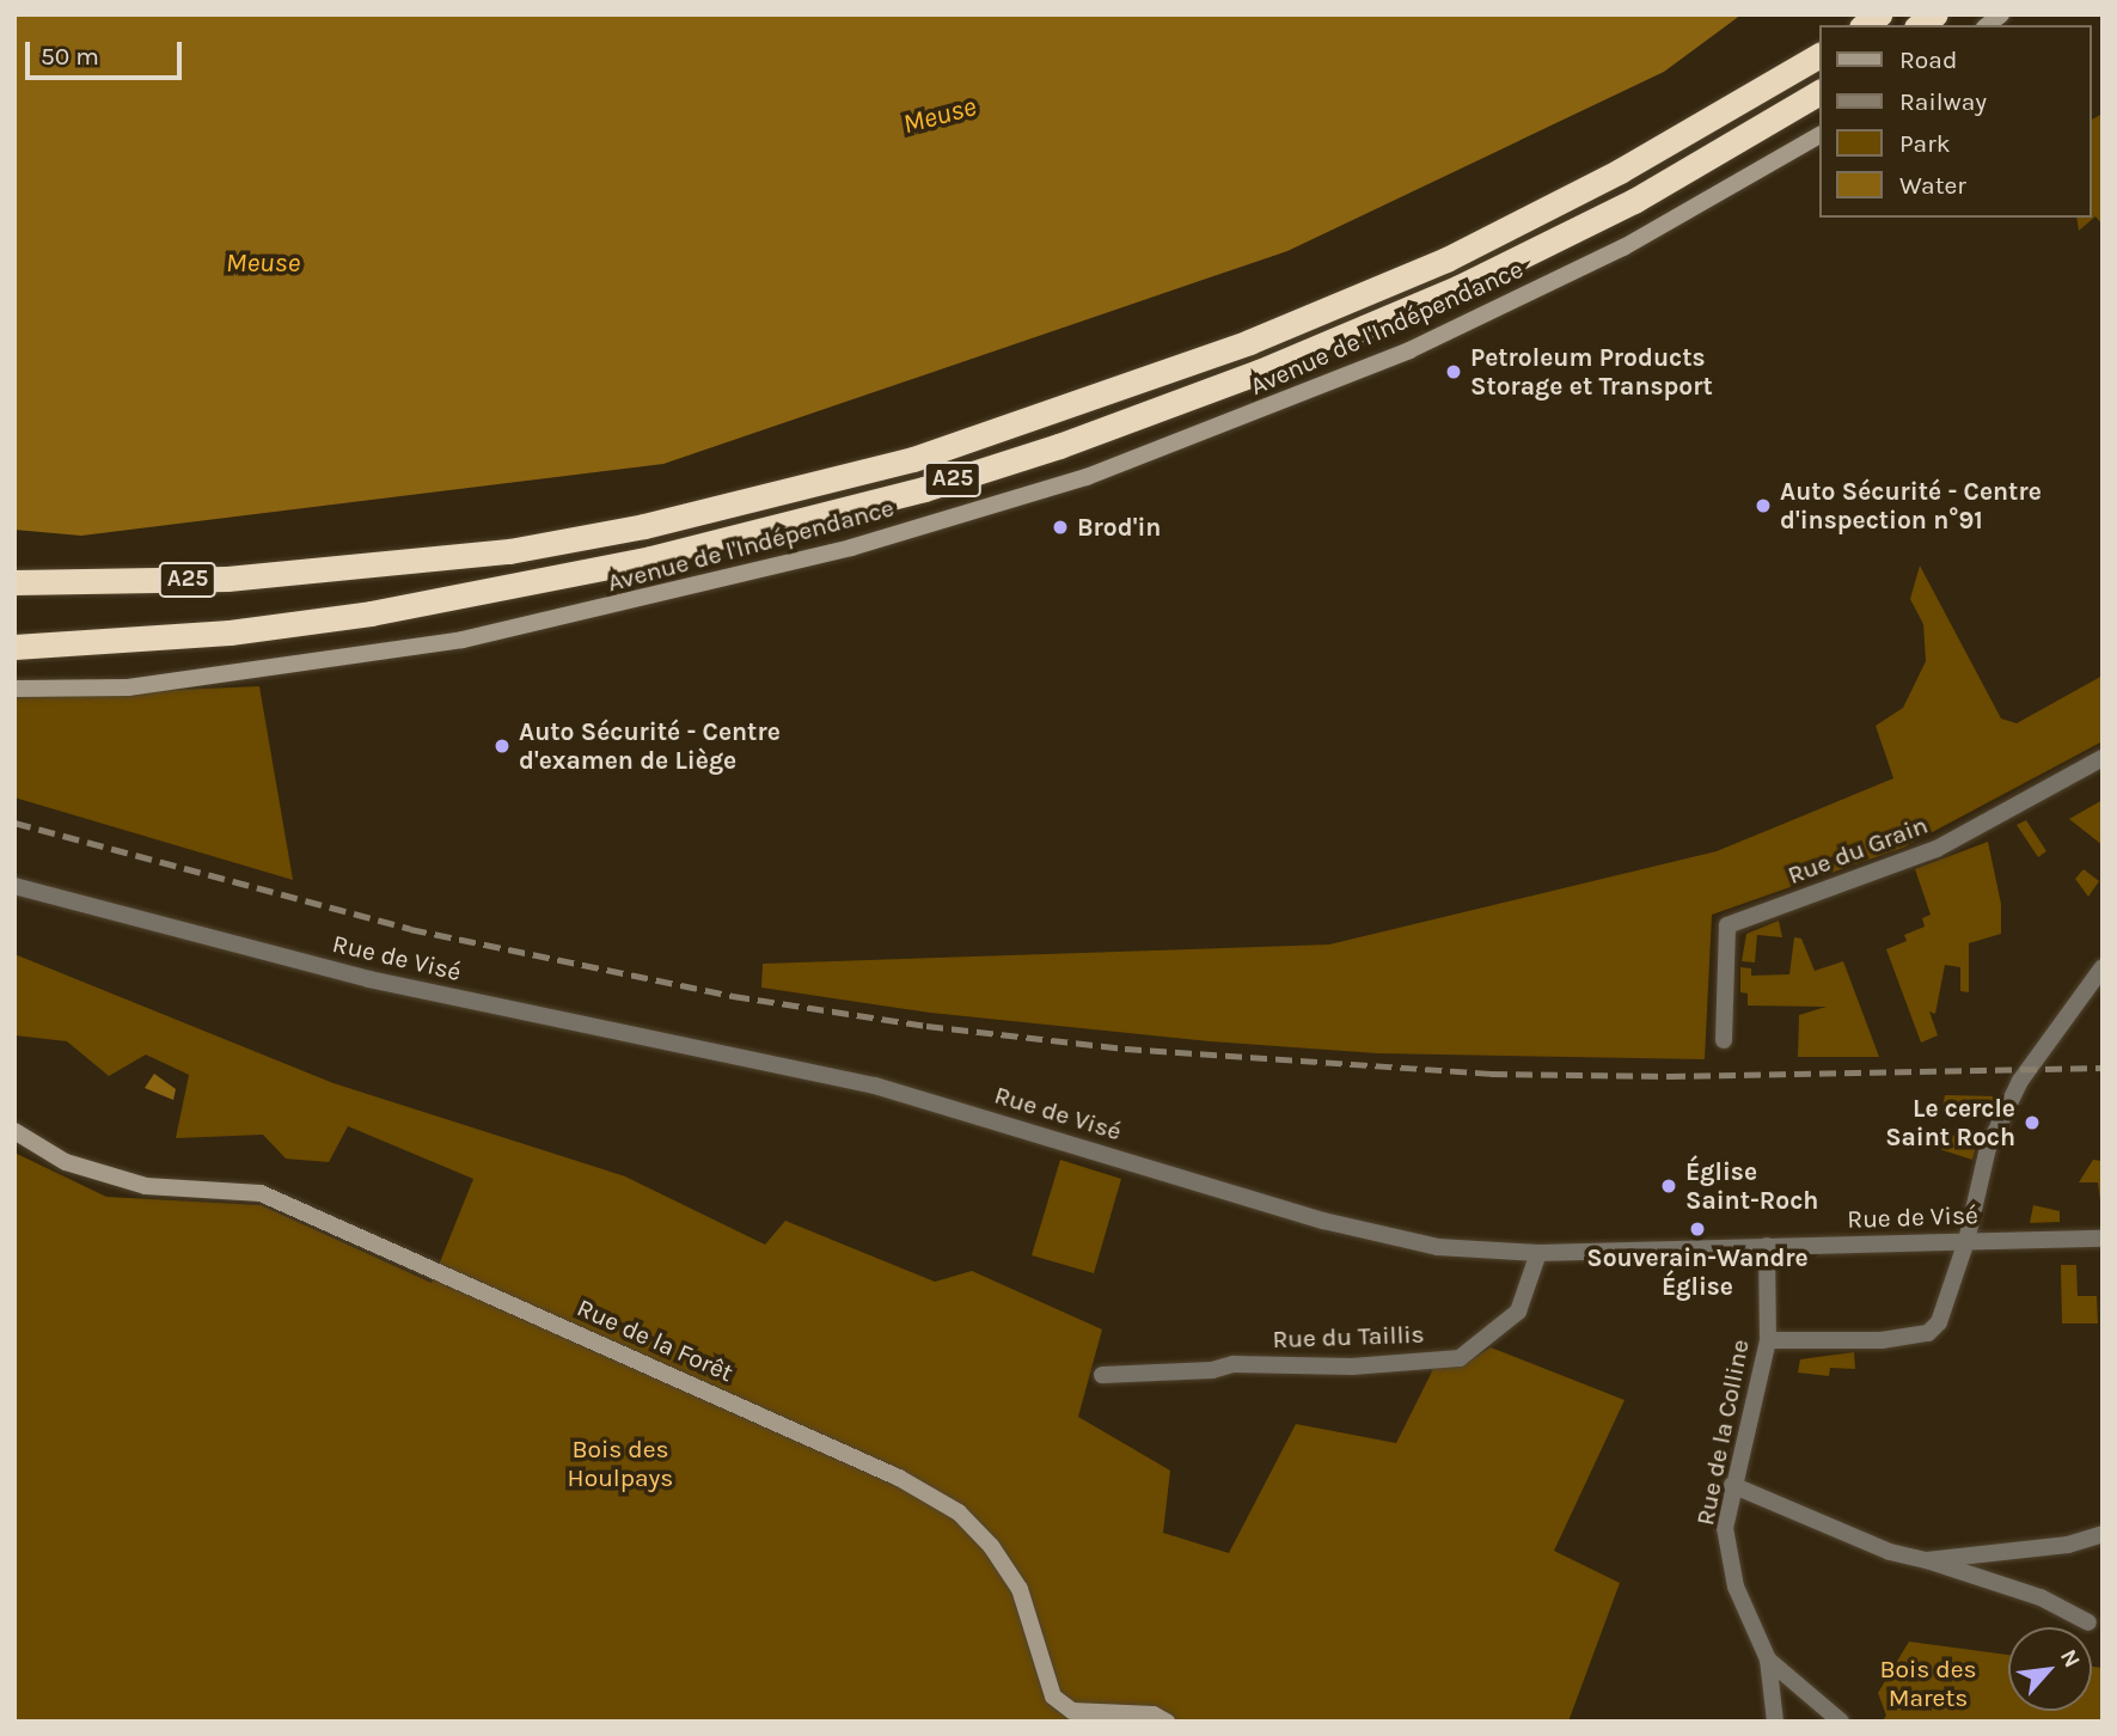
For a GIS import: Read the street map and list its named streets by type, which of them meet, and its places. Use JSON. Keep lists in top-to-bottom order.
{
  "streets": {
    "highway": ["A25"],
    "main road": ["Avenue de l'Indépendance", "Rue de la Forêt"],
    "street": [
      "Rue du Grain",
      "Rue de Visé",
      "Rue du Taillis",
      "Rue de la Colline"
    ]
  },
  "crossings": [
    ["Rue de Visé", "Rue du Taillis"],
    ["Rue de Visé", "Rue de la Colline"]
  ],
  "water": ["Meuse"],
  "parks": ["Bois des Houlpays", "Bois des Marets"],
  "places": [
    "Petroleum Products Storage et Transport",
    "Auto Sécurité - Centre d'inspection n°91",
    "Brod'in",
    "Auto Sécurité - Centre d'examen de Liège",
    "Le cercle Saint Roch",
    "Église Saint-Roch",
    "Souverain-Wandre Église"
  ],
  "legend": [
    "Road",
    "Railway",
    "Park",
    "Water"
  ],
  "scale_bar": "50 m",
  "north": "top right"
}
